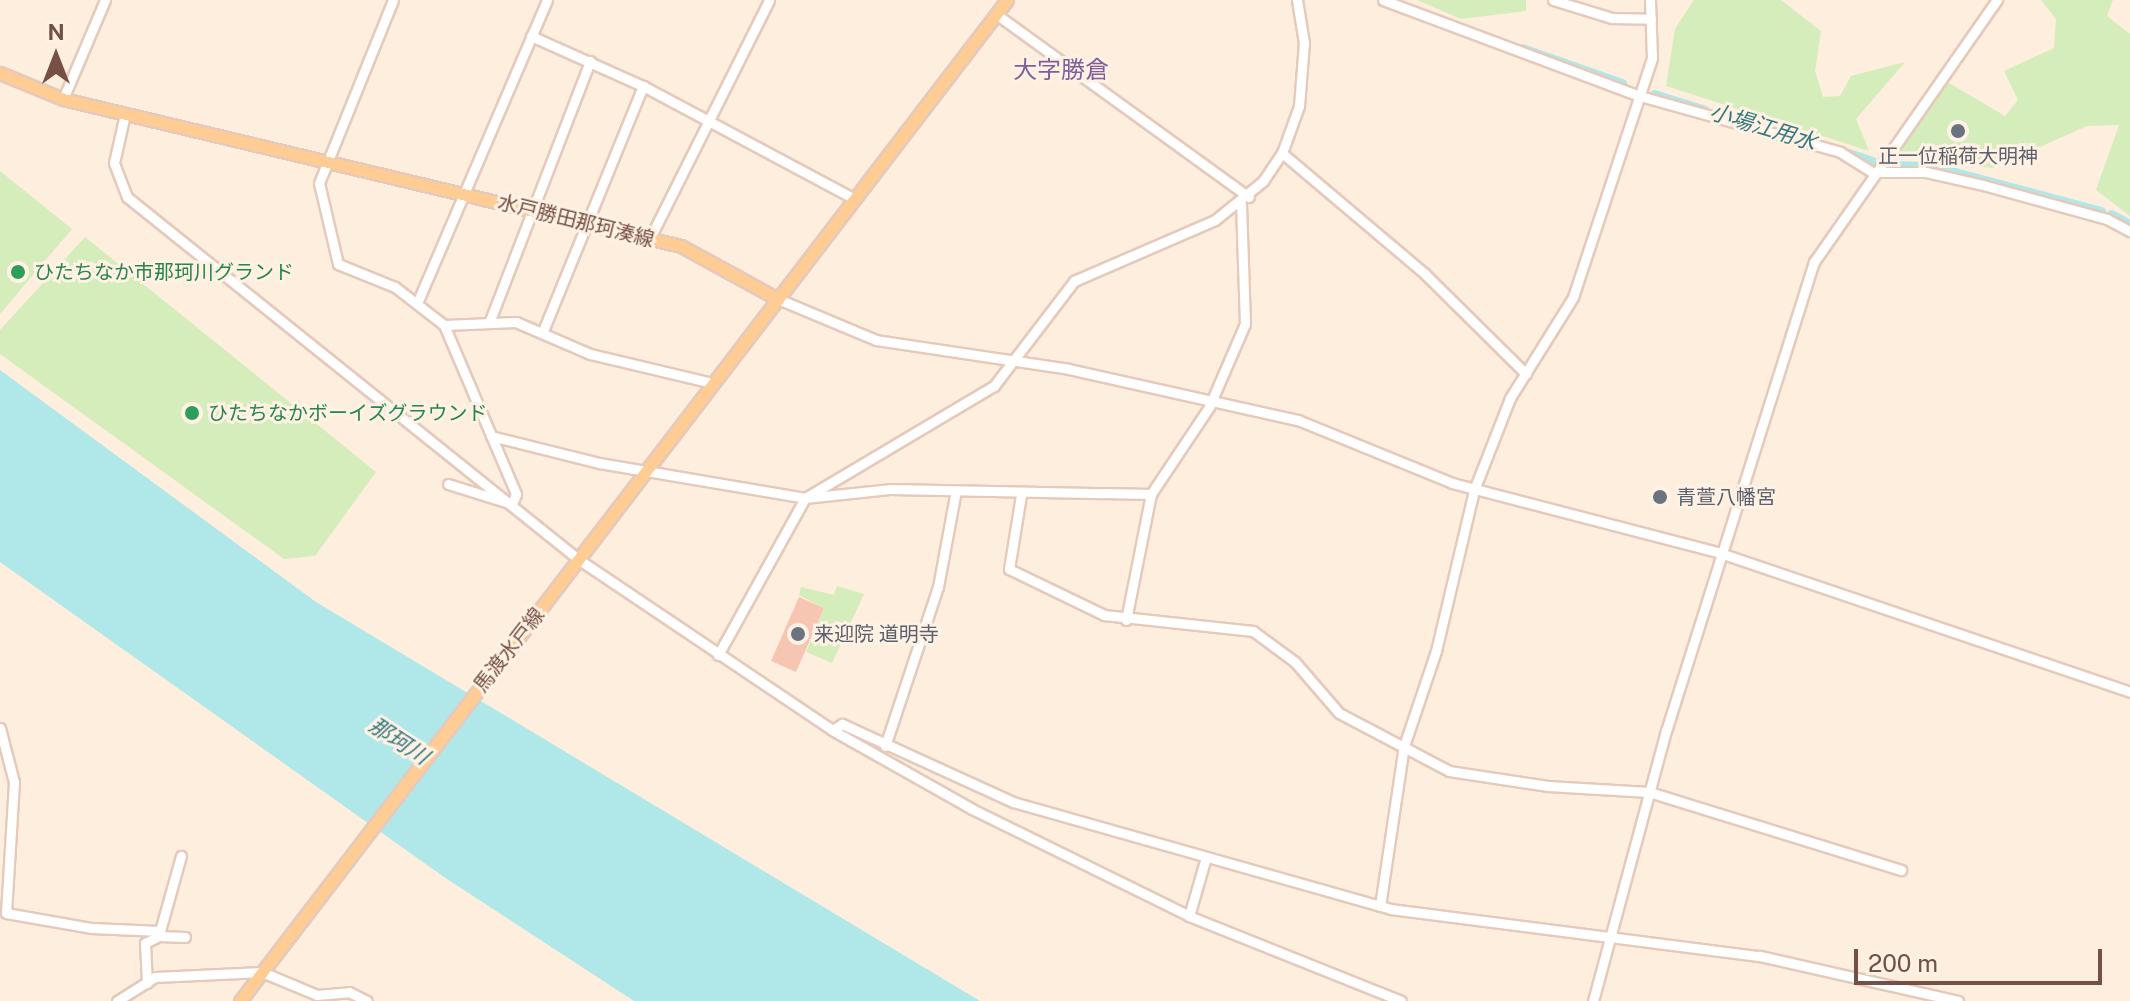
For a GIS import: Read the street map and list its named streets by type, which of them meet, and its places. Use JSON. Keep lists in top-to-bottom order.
{
  "streets": {
    "main road": ["水戸勝田那珂湊線", "馬渡水戸線"]
  },
  "crossings": [
    ["水戸勝田那珂湊線", "馬渡水戸線"]
  ],
  "districts": ["大字勝倉"],
  "water": ["小場江用水", "那珂川"],
  "places": [
    "正一位稲荷大明神",
    "ひたちなか市那珂川グランド",
    "ひたちなかボーイズグラウンド",
    "青萱八幡宮",
    "来迎院 道明寺"
  ],
  "scale_bar": "200 m",
  "north": "top"
}
